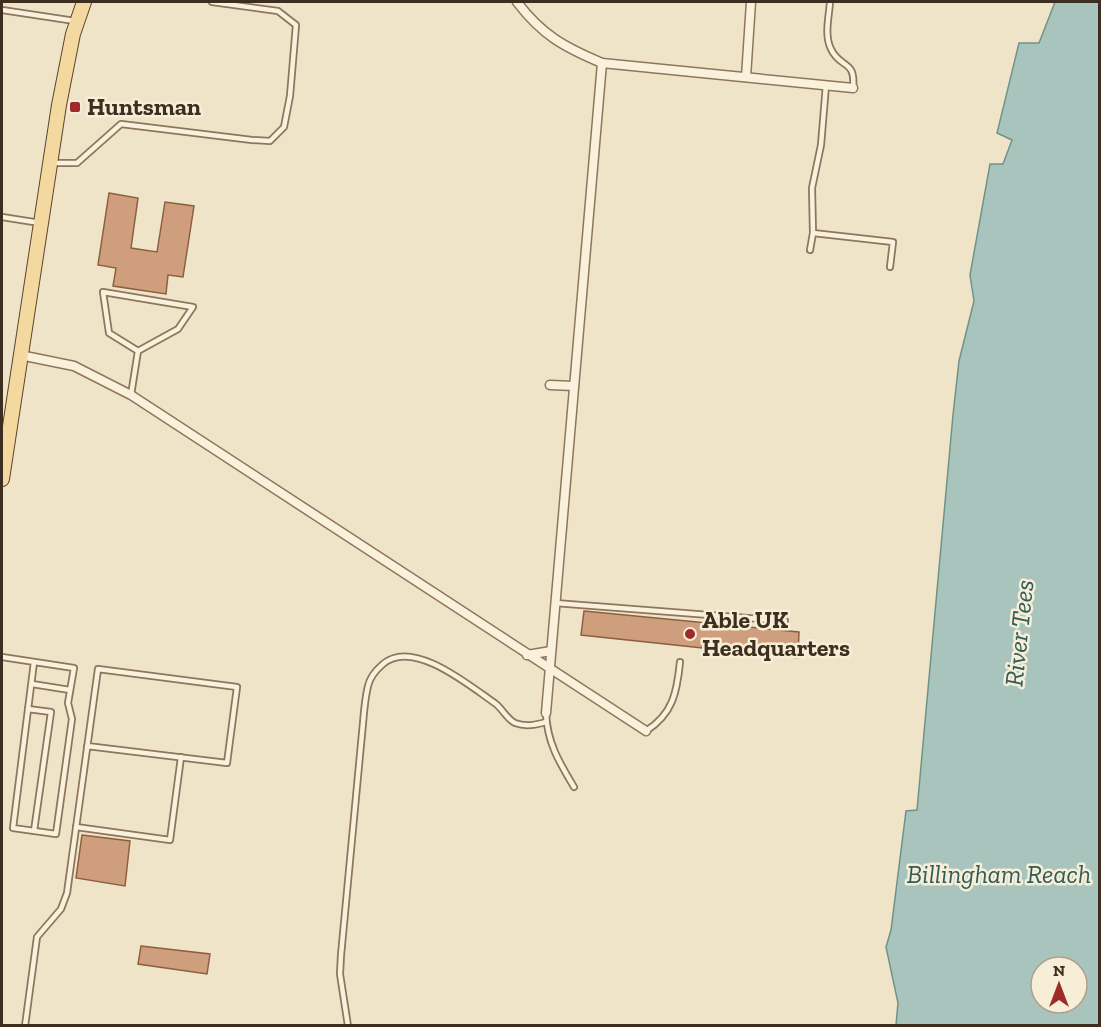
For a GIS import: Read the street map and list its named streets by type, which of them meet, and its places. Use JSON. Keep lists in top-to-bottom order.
{
  "water": ["River Tees", "Billingham Reach"],
  "places": {
    "transit": ["Huntsman"],
    "other": ["Able UK Headquarters"]
  },
  "north": "top"
}
